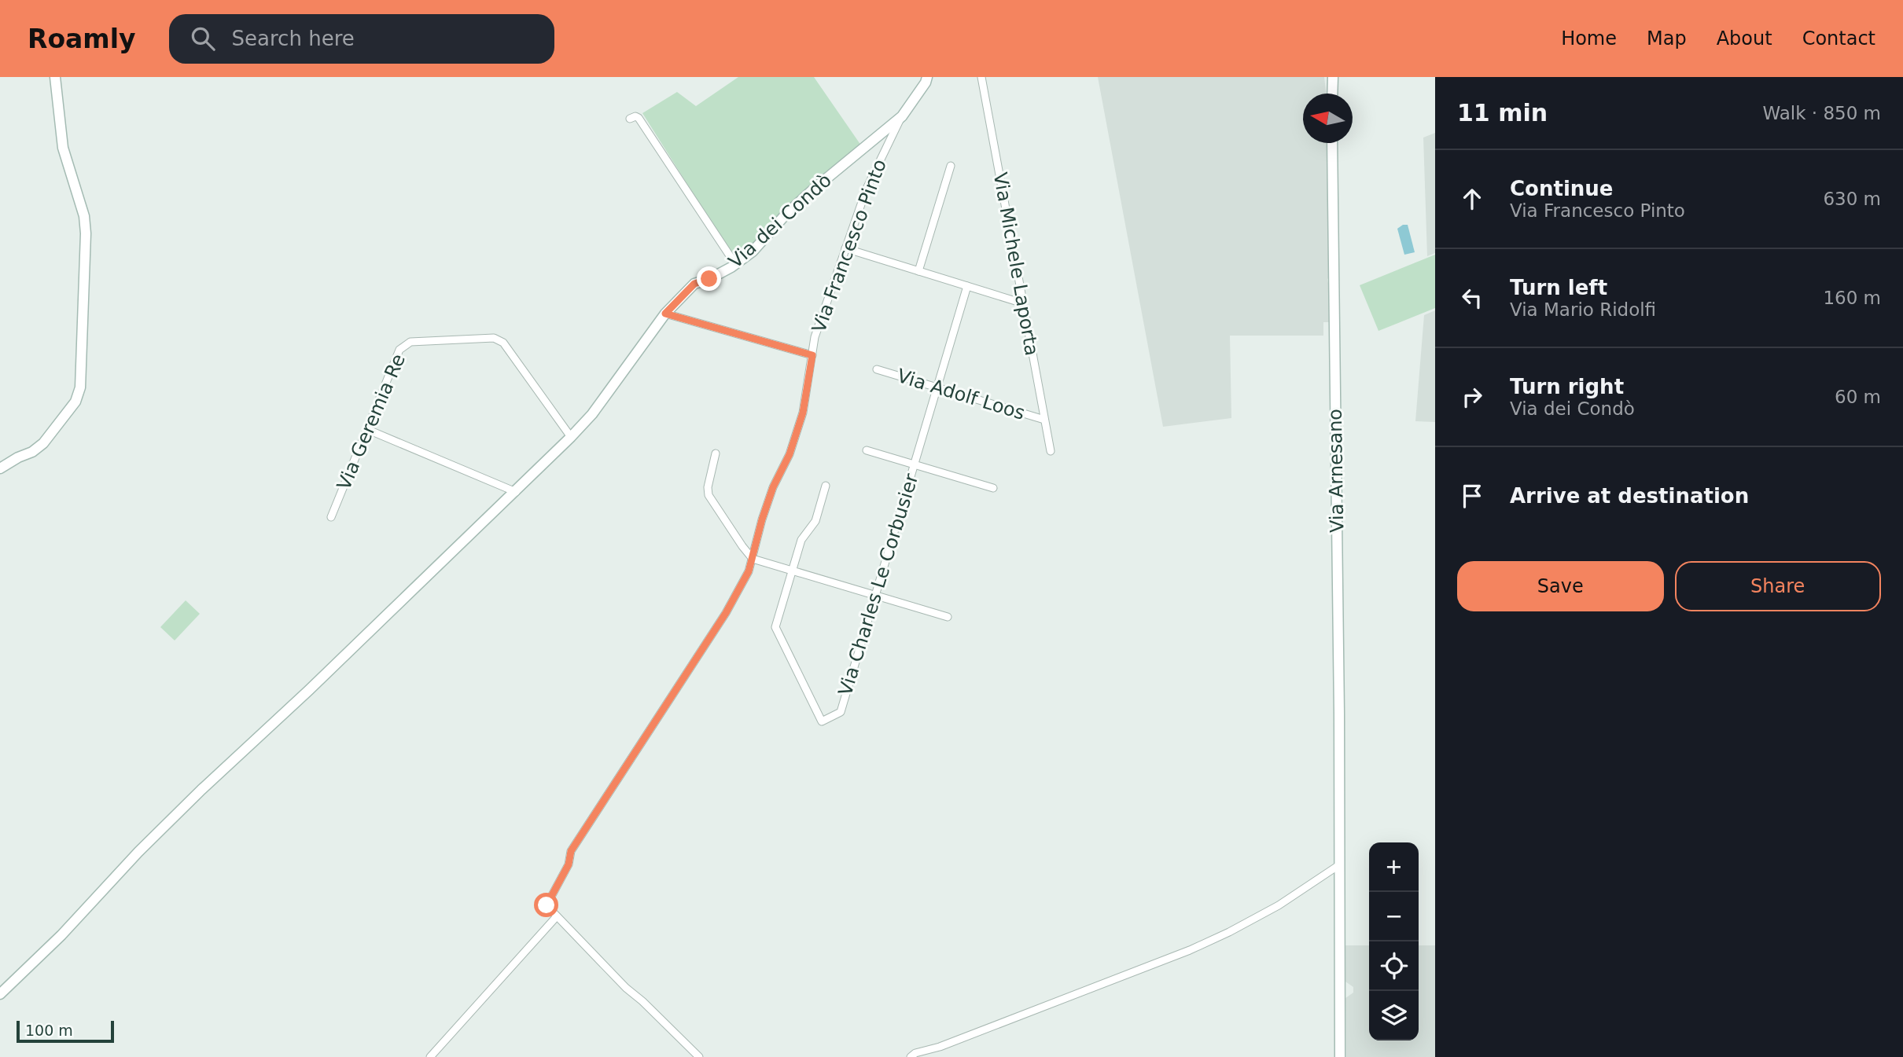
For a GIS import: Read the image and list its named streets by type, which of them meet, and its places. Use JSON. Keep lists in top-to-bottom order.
{
  "streets": {
    "street": [
      "Via dei Condò",
      "Via Francesco Pinto",
      "Via Michele Laporta",
      "Via Adolf Loos",
      "Via Geremia Re",
      "Via Arnesano",
      "Via Charles Le Corbusier"
    ]
  },
  "crossings": [
    ["Via dei Condò", "Via Francesco Pinto"],
    ["Via dei Condò", "Via Geremia Re"],
    ["Via Michele Laporta", "Via Adolf Loos"],
    ["Via Adolf Loos", "Via Charles Le Corbusier"]
  ],
  "scale_bar": "100 m",
  "north": "left",
  "page": {
    "header": "Roamly",
    "search": "Search here",
    "nav": [
      "Home",
      "Map",
      "About",
      "Contact"
    ],
    "heading": ["11 min", "Walk · 850 m"],
    "list": [
      ["Continue", "Via Francesco Pinto", "630 m"],
      ["Turn left", "Via Mario Ridolfi", "160 m"],
      ["Turn right", "Via dei Condò", "60 m"],
      "Arrive at destination"
    ],
    "buttons": ["Save", "Share"],
    "map_buttons": ["+", "−"],
    "scale": "100 m"
  }
}
